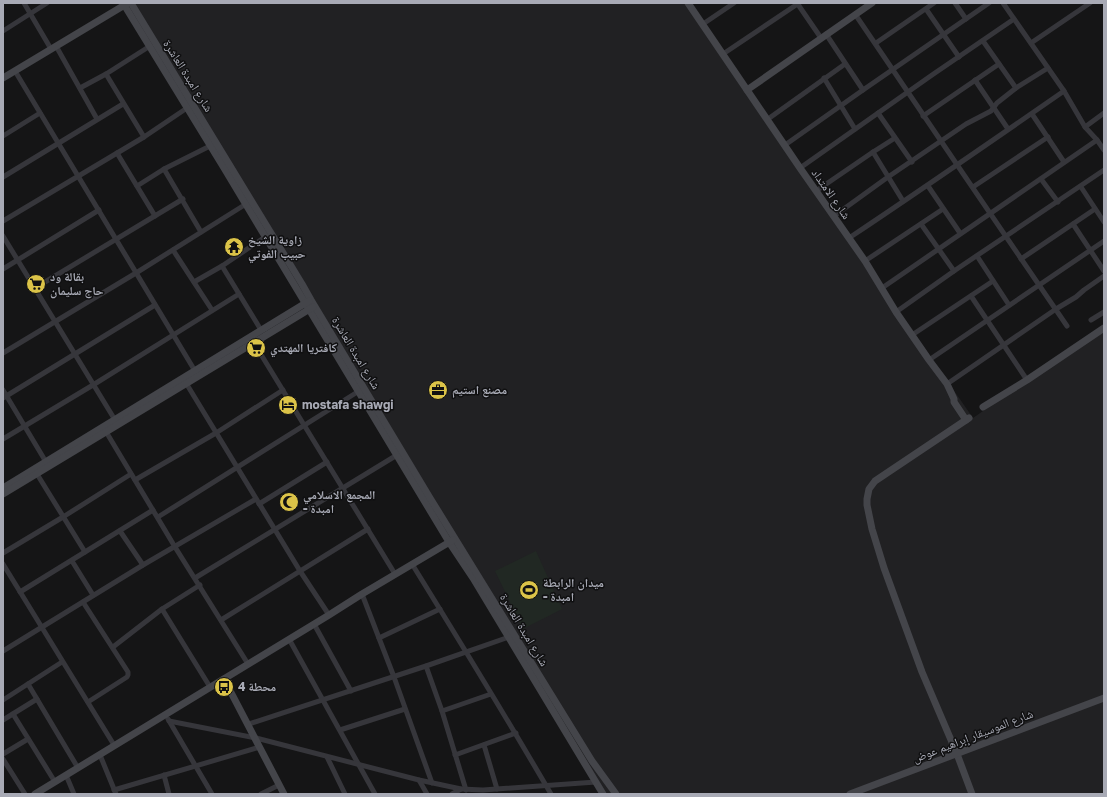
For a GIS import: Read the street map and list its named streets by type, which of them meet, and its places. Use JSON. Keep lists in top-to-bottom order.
{
  "streets": {
    "main road": ["شارع امبدة العاشرة", "شارع الامتداد", "شارع الموسيقار إبراهيم عوض"]
  },
  "crossings": [
    ["شارع الامتداد", "شارع الموسيقار إبراهيم عوض"]
  ],
  "places": {
    "temple": ["زاوية الشيخ حبيب الفوتي"],
    "supermarket": ["بقالة ود حاج سليمان", "كافتريا المهتدي"],
    "office": ["مصنع استيم"],
    "hotel": ["mostafa shawgi"],
    "mosque": ["المجمع الاسلامي - امبدة"],
    "sports": ["ميدان الرابطة - امبدة"],
    "bus stop": ["محطة 4"]
  }
}
